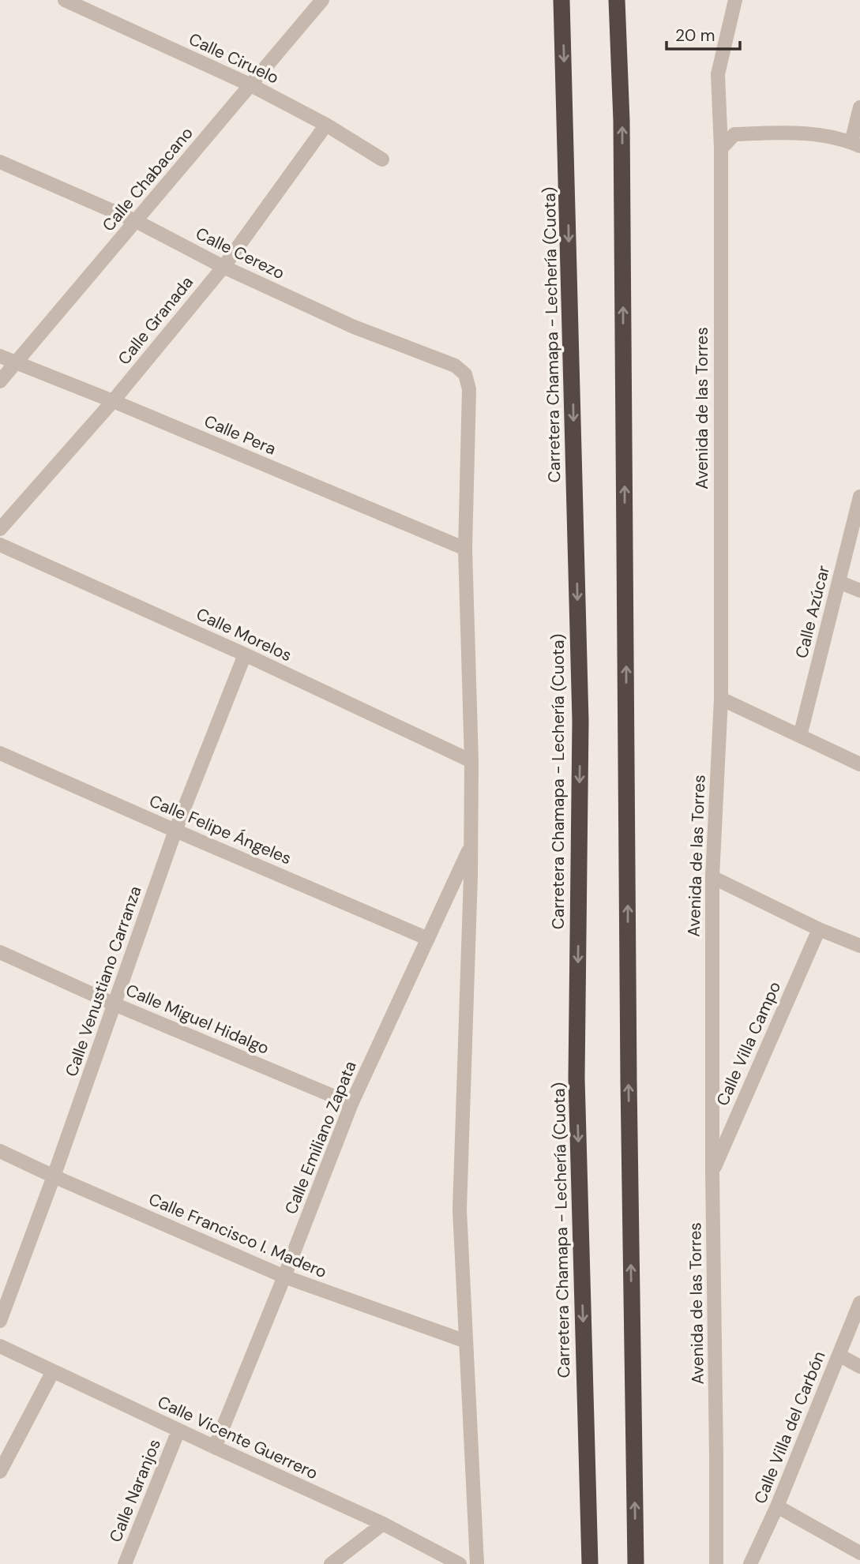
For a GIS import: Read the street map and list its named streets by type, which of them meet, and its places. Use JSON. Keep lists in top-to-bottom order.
{
  "streets": {
    "highway": ["Carretera Chamapa - Lechería (Cuota)"],
    "street": [
      "Calle Ciruelo",
      "Calle Chabacano",
      "Calle Cerezo",
      "Calle Granada",
      "Avenida de las Torres",
      "Calle Pera",
      "Calle Azúcar",
      "Calle Morelos",
      "Calle Felipe Ángeles",
      "Calle Venustiano Carranza",
      "Calle Miguel Hidalgo",
      "Calle Villa Campo",
      "Calle Emiliano Zapata",
      "Calle Francisco I. Madero",
      "Calle Villa del Carbón",
      "Calle Vicente Guerrero",
      "Calle Naranjos"
    ]
  },
  "crossings": [
    ["Calle Ciruelo", "Calle Chabacano"],
    ["Calle Ciruelo", "Calle Granada"],
    ["Calle Chabacano", "Calle Cerezo"],
    ["Calle Chabacano", "Calle Pera"],
    ["Calle Cerezo", "Calle Granada"],
    ["Calle Cerezo", "Calle Pera"],
    ["Calle Granada", "Calle Pera"],
    ["Avenida de las Torres", "Calle Villa Campo"],
    ["Calle Morelos", "Calle Venustiano Carranza"],
    ["Calle Felipe Ángeles", "Calle Venustiano Carranza"],
    ["Calle Felipe Ángeles", "Calle Emiliano Zapata"],
    ["Calle Venustiano Carranza", "Calle Miguel Hidalgo"],
    ["Calle Venustiano Carranza", "Calle Francisco I. Madero"],
    ["Calle Miguel Hidalgo", "Calle Emiliano Zapata"],
    ["Calle Emiliano Zapata", "Calle Francisco I. Madero"],
    ["Calle Emiliano Zapata", "Calle Vicente Guerrero"],
    ["Calle Vicente Guerrero", "Calle Naranjos"]
  ],
  "scale_bar": "20 m"
}
